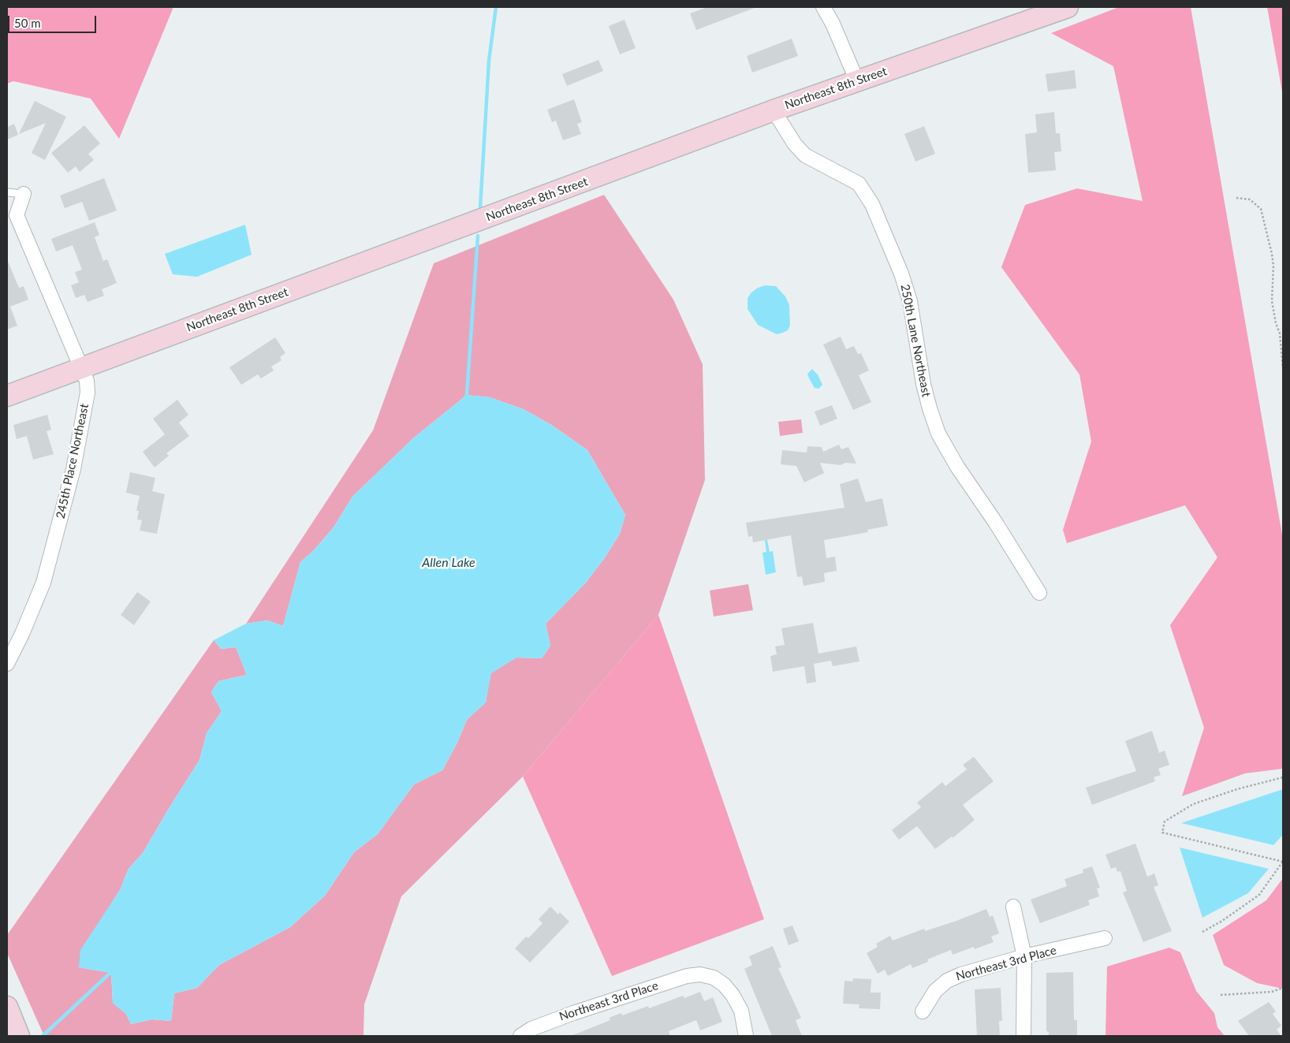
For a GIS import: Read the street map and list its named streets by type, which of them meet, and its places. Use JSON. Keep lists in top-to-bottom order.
{
  "streets": {
    "street": [
      "Northeast 8th Street",
      "250th Lane Northeast",
      "245th Place Northeast",
      "Northeast 3rd Place"
    ]
  },
  "crossings": [
    ["Northeast 8th Street", "250th Lane Northeast"],
    ["Northeast 8th Street", "245th Place Northeast"]
  ],
  "water": ["Allen Lake"],
  "scale_bar": "50 m"
}
